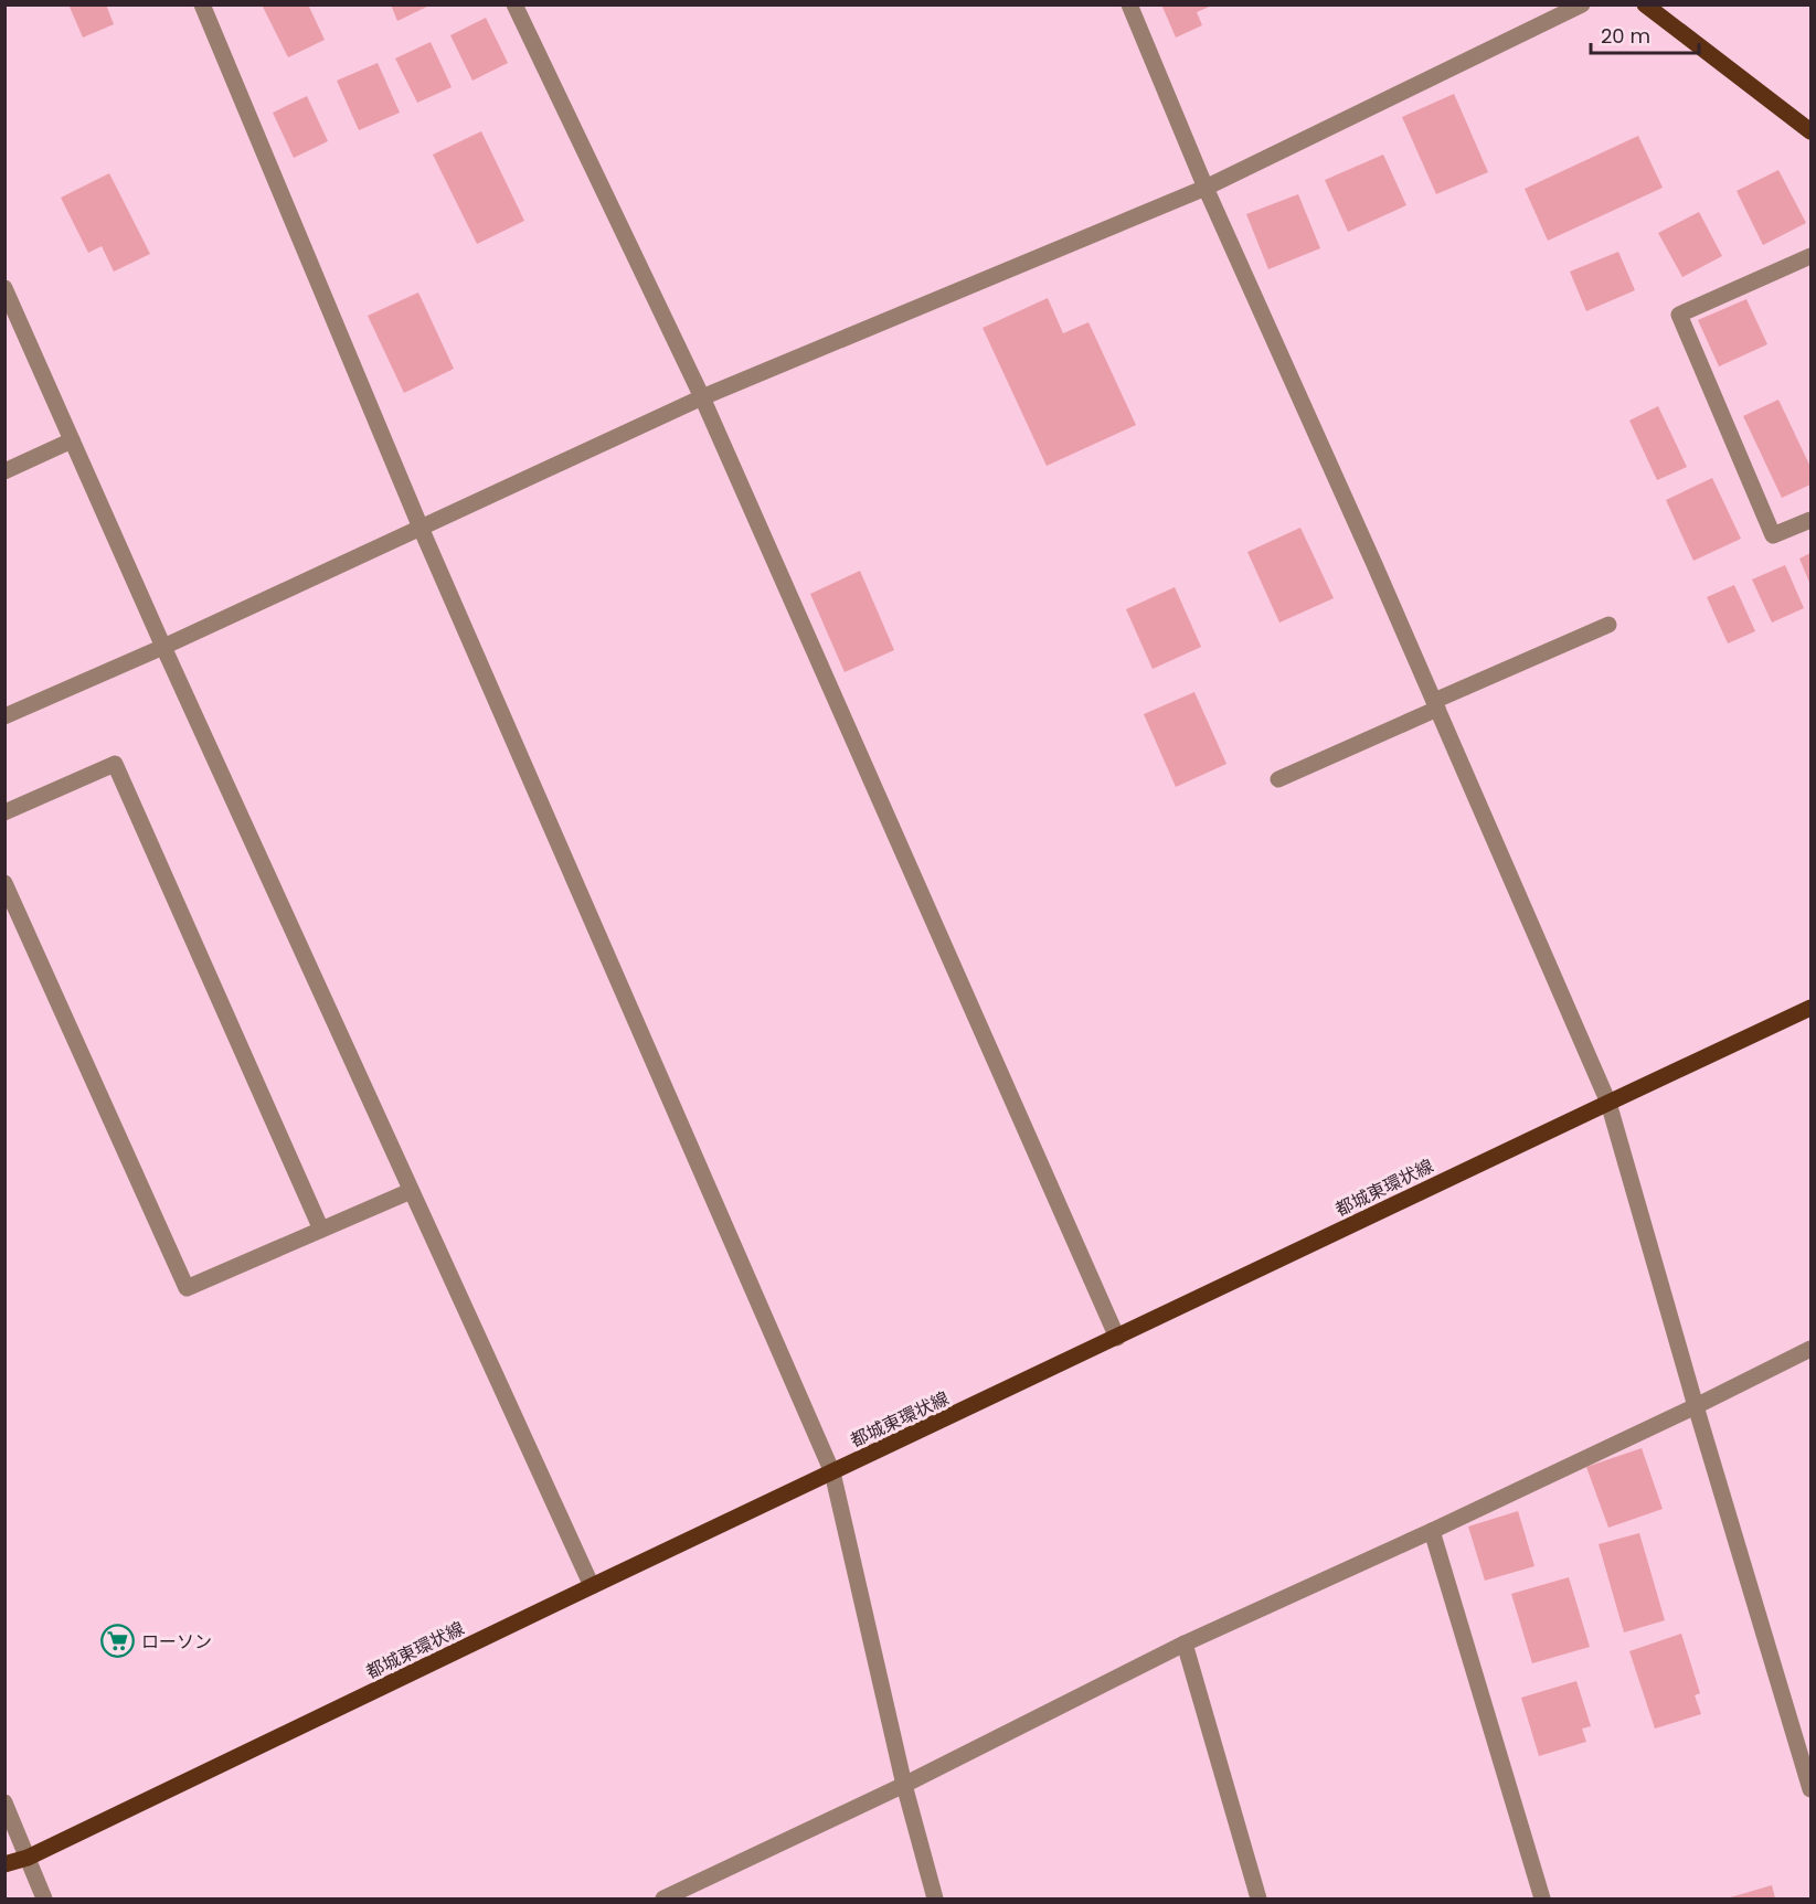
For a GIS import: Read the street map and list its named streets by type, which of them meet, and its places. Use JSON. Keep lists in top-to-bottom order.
{
  "streets": {
    "main road": ["都城東環状線"]
  },
  "places": {
    "supermarket": ["ローソン"]
  },
  "scale_bar": "20 m"
}
